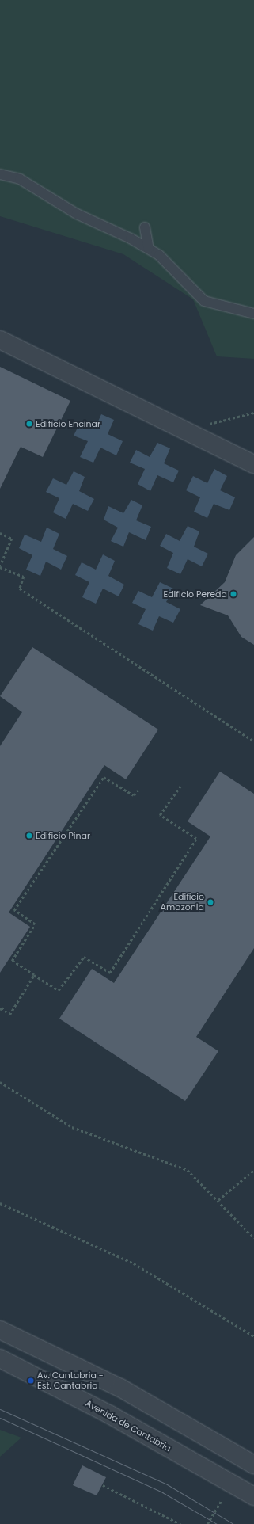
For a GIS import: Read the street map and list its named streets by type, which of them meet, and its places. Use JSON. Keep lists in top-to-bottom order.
{
  "streets": {
    "street": ["Avenida de Cantabria"]
  },
  "places": [
    "Edificio Encinar",
    "Edificio Pereda",
    "Edificio Pinar",
    "Edificio Amazonia",
    "Av. Cantabria - Est. Cantabria"
  ]
}
